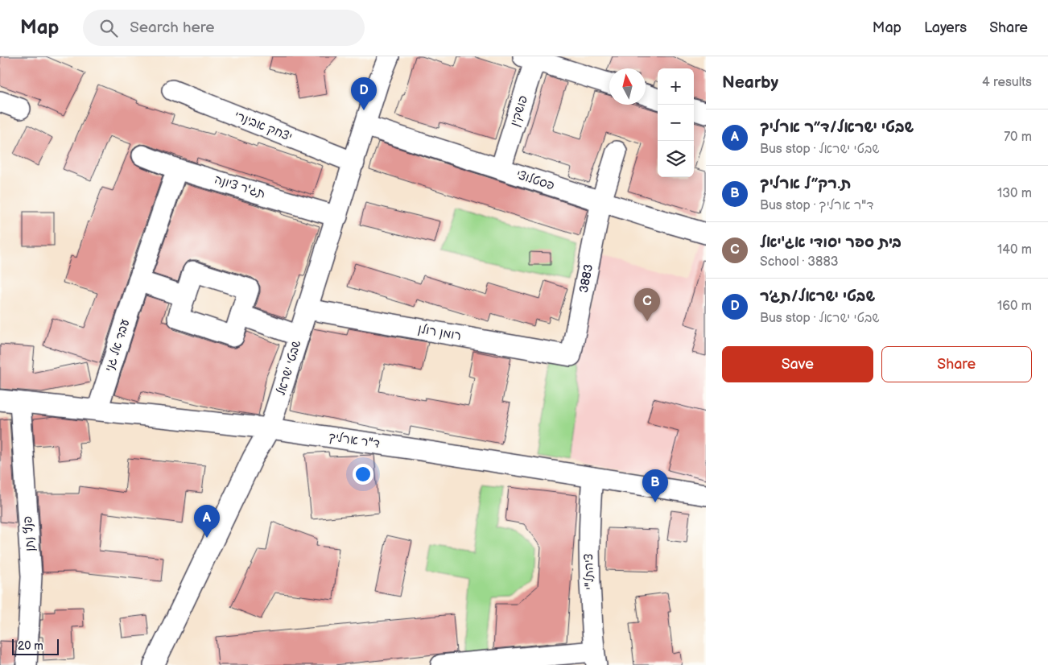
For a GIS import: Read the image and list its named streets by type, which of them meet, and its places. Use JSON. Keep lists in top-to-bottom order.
{
  "streets": {
    "street": [
      "פושקין",
      "יצחק אבינרי",
      "פסטלוצי",
      "תג'ר ציונה",
      "3883",
      "רומן רולן",
      "עבד אל גני",
      "שבטי ישראל",
      "ד\"ר ארליך",
      "פנץ נתן",
      "ציהתל\"י"
    ]
  },
  "crossings": [
    ["פושקין", "פסטלוצי"],
    ["יצחק אבינרי", "שבטי ישראל"],
    ["פסטלוצי", "3883"],
    ["פסטלוצי", "שבטי ישראל"],
    ["תג'ר ציונה", "עבד אל גני"],
    ["תג'ר ציונה", "שבטי ישראל"],
    ["3883", "רומן רולן"],
    ["רומן רולן", "שבטי ישראל"],
    ["עבד אל גני", "ד\"ר ארליך"],
    ["שבטי ישראל", "ד\"ר ארליך"],
    ["ד\"ר ארליך", "פנץ נתן"],
    ["ד\"ר ארליך", "ציהתל\"י"]
  ],
  "scale_bar": "20 m",
  "north": "top",
  "page": {
    "header": "Map",
    "search": "Search here",
    "nav": ["Map", "Layers", "Share"],
    "heading": ["Nearby", "4 results"],
    "map_buttons": ["+", "−"],
    "pins": [
      "D",
      "C",
      "B",
      "A"
    ],
    "list": [
      {
        "mark": "A",
        "name": "שבטי ישראל/ד״ר ארליך",
        "note": "Bus stop · שבטי ישראל",
        "value": "70 m"
      },
      {
        "mark": "B",
        "name": "ת.רק״ל ארליך",
        "note": "Bus stop · ד\"ר ארליך",
        "value": "130 m"
      },
      {
        "mark": "C",
        "name": "בית ספר יסודי אג'יאל",
        "note": "School · 3883",
        "value": "140 m"
      },
      {
        "mark": "D",
        "name": "שבטי ישראל/תג׳ר",
        "note": "Bus stop · שבטי ישראל",
        "value": "160 m"
      }
    ],
    "buttons": ["Save", "Share"],
    "scale": "20 m"
  }
}
